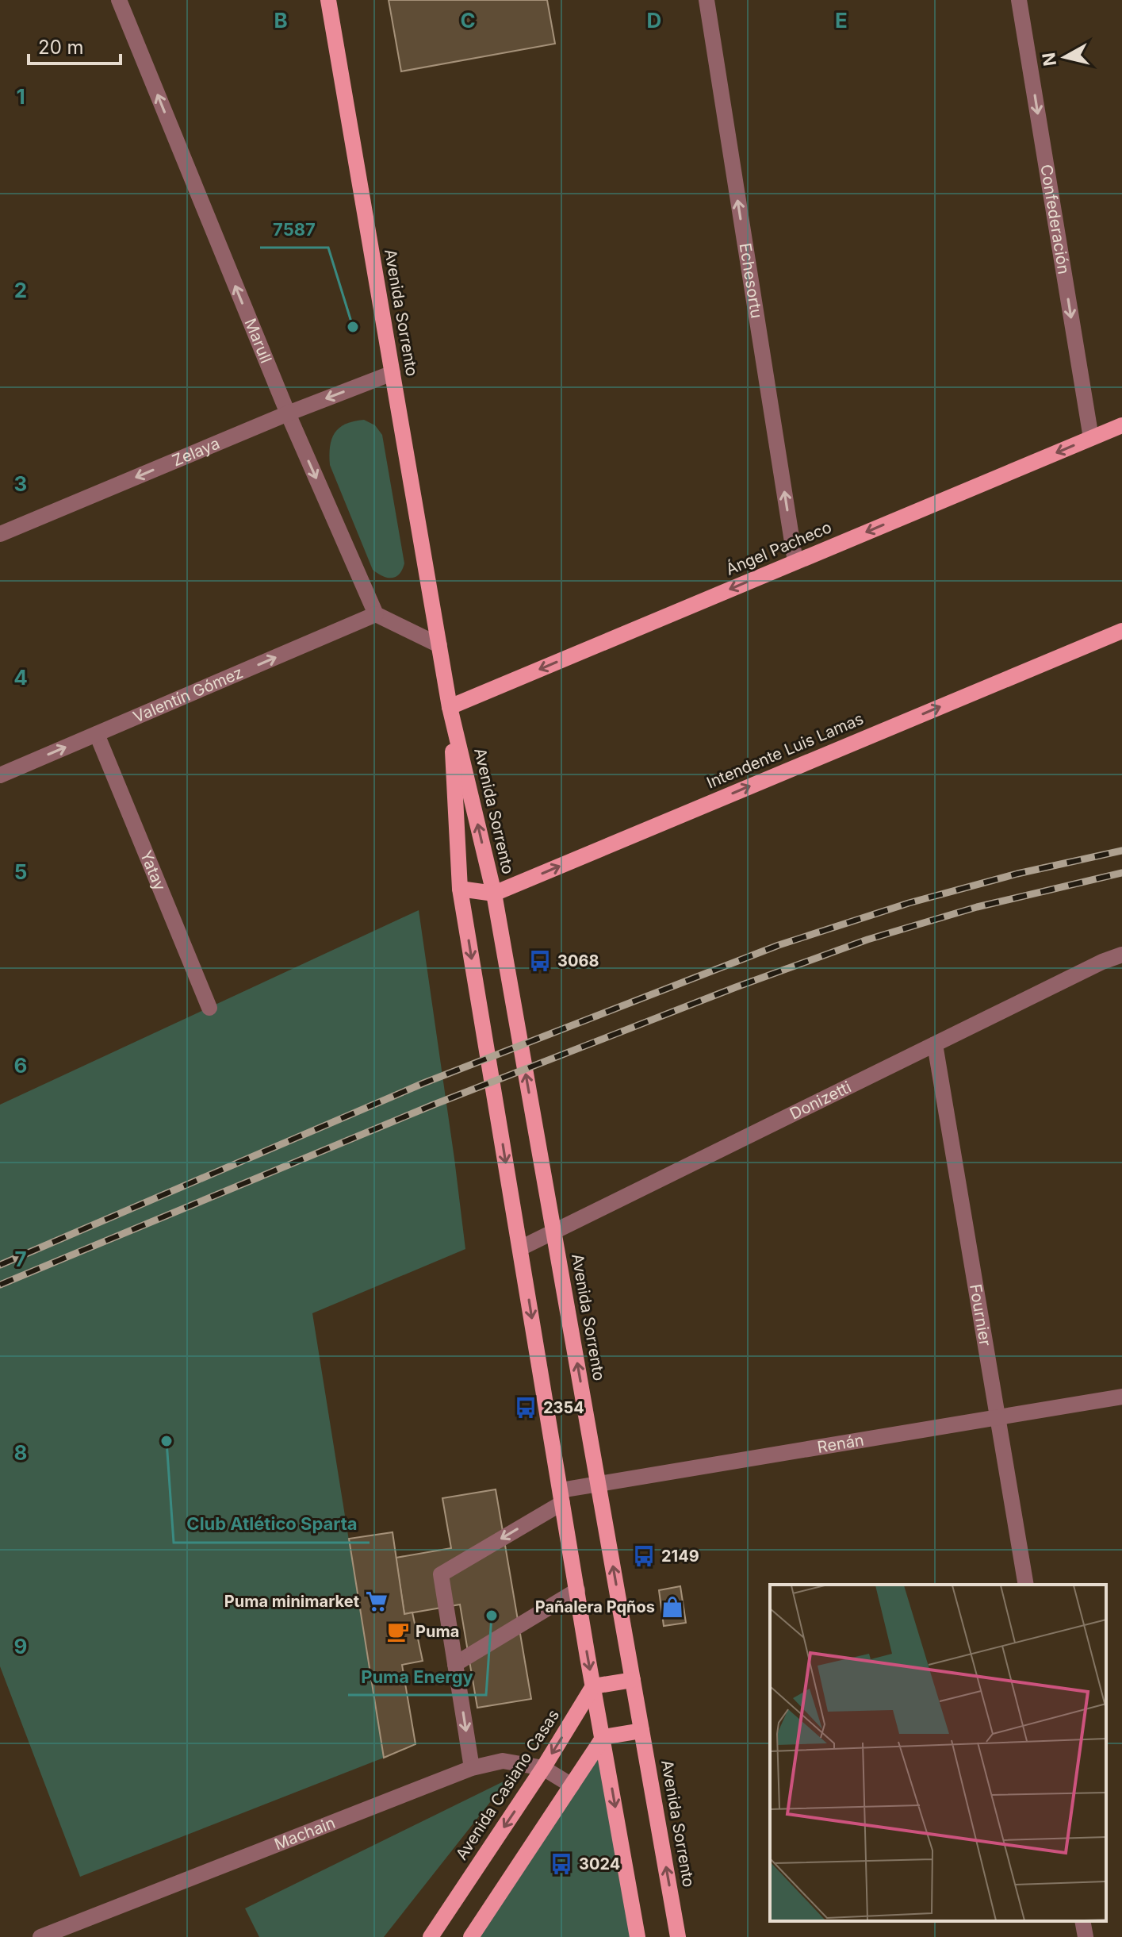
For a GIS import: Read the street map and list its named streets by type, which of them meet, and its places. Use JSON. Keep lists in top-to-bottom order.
{
  "streets": {
    "main road": [
      "Avenida Sorrento",
      "Ángel Pacheco",
      "Intendente Luis Lamas",
      "Avenida Casiano Casas"
    ],
    "street": [
      "Confederación",
      "Echesortu",
      "Marull",
      "Zelaya",
      "Valentín Gómez",
      "Yatay",
      "Donizetti",
      "Fournier",
      "Renán",
      "Machain"
    ]
  },
  "crossings": [
    ["Confederación", "Ángel Pacheco"],
    ["Echesortu", "Ángel Pacheco"],
    ["Avenida Sorrento", "Zelaya"],
    ["Avenida Sorrento", "Ángel Pacheco"],
    ["Avenida Sorrento", "Intendente Luis Lamas"],
    ["Avenida Sorrento", "Donizetti"],
    ["Avenida Sorrento", "Renán"],
    ["Avenida Sorrento", "Avenida Casiano Casas"],
    ["Marull", "Zelaya"],
    ["Marull", "Valentín Gómez"],
    ["Valentín Gómez", "Yatay"],
    ["Donizetti", "Fournier"],
    ["Fournier", "Renán"],
    ["Avenida Casiano Casas", "Machain"]
  ],
  "one_way": [
    "Confederación",
    "Echesortu",
    "Zelaya",
    "Ángel Pacheco",
    "Valentín Gómez",
    "Intendente Luis Lamas"
  ],
  "places": {
    "other": ["7587", "Club Atlético Sparta", "Puma Energy"],
    "bus stop": [
      "3068",
      "2354",
      "2149",
      "3024"
    ],
    "supermarket": ["Puma minimarket"],
    "shop": ["Pañalera Pqños"],
    "cafe": ["Puma"]
  },
  "scale_bar": "20 m",
  "north": "left",
  "grid": {
    "columns": [
      "B",
      "C",
      "D",
      "E"
    ],
    "rows": [
      "1",
      "2",
      "3",
      "4",
      "5",
      "6",
      "7",
      "8",
      "9"
    ]
  }
}
